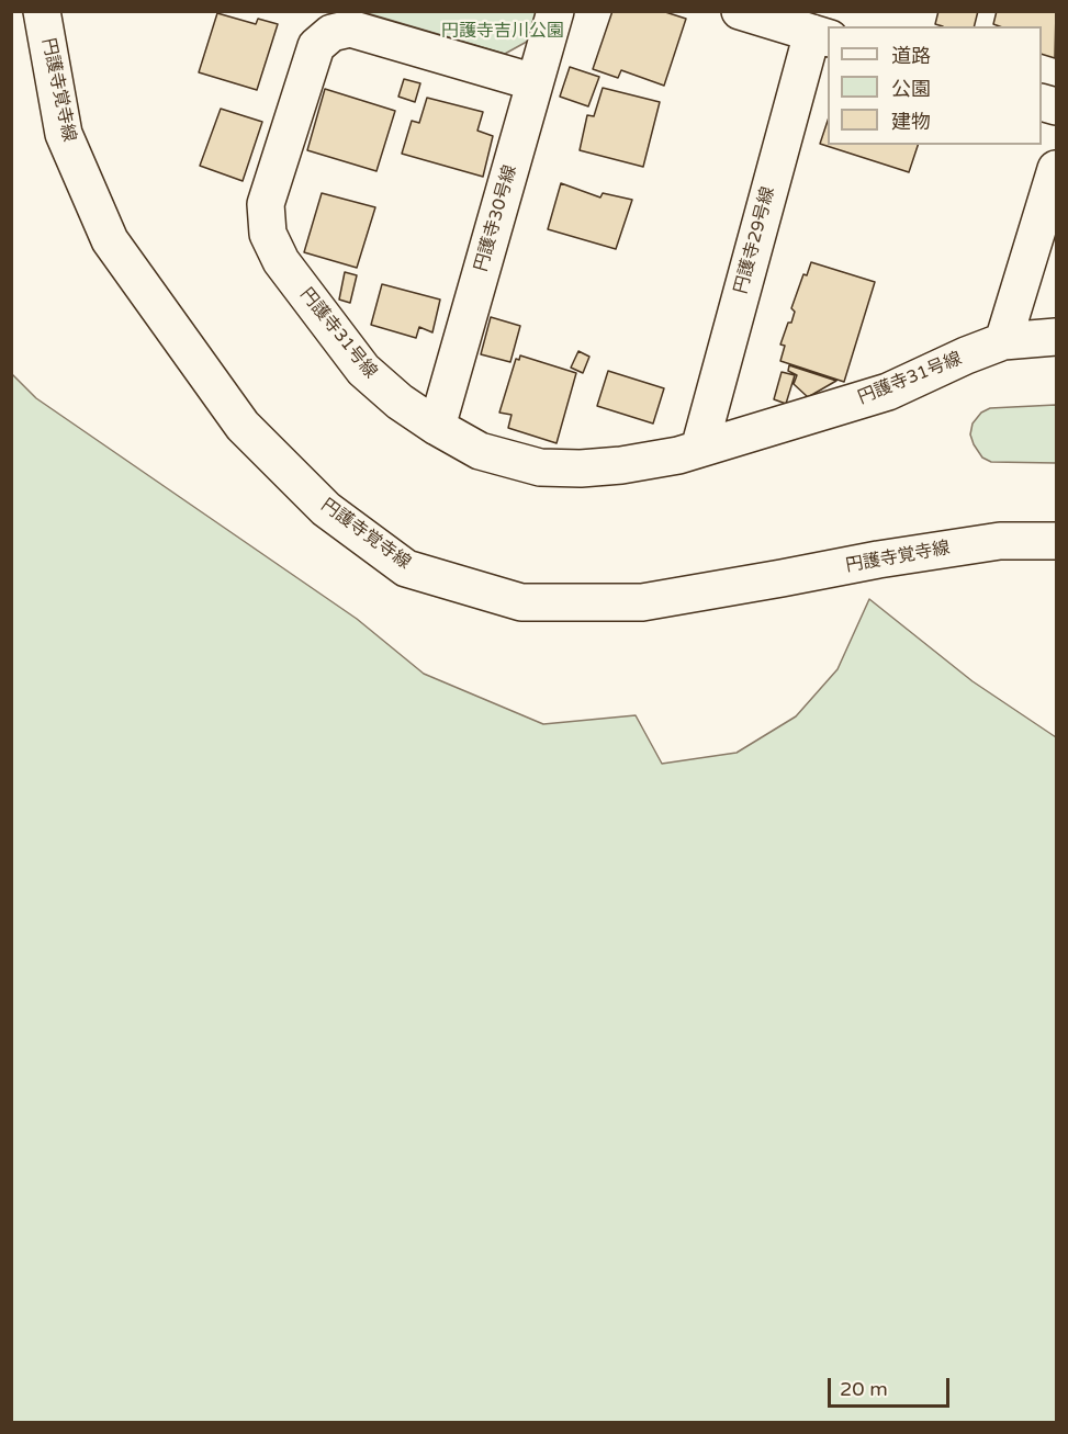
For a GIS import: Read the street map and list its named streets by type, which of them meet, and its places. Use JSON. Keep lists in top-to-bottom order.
{
  "streets": {
    "street": [
      "円護寺覚寺線",
      "円護寺30号線",
      "円護寺29号線",
      "円護寺31号線"
    ]
  },
  "crossings": [
    ["円護寺30号線", "円護寺31号線"],
    ["円護寺29号線", "円護寺31号線"]
  ],
  "parks": ["円護寺吉川公園"],
  "legend": ["道路", "公園", "建物"],
  "scale_bar": "20 m"
}
